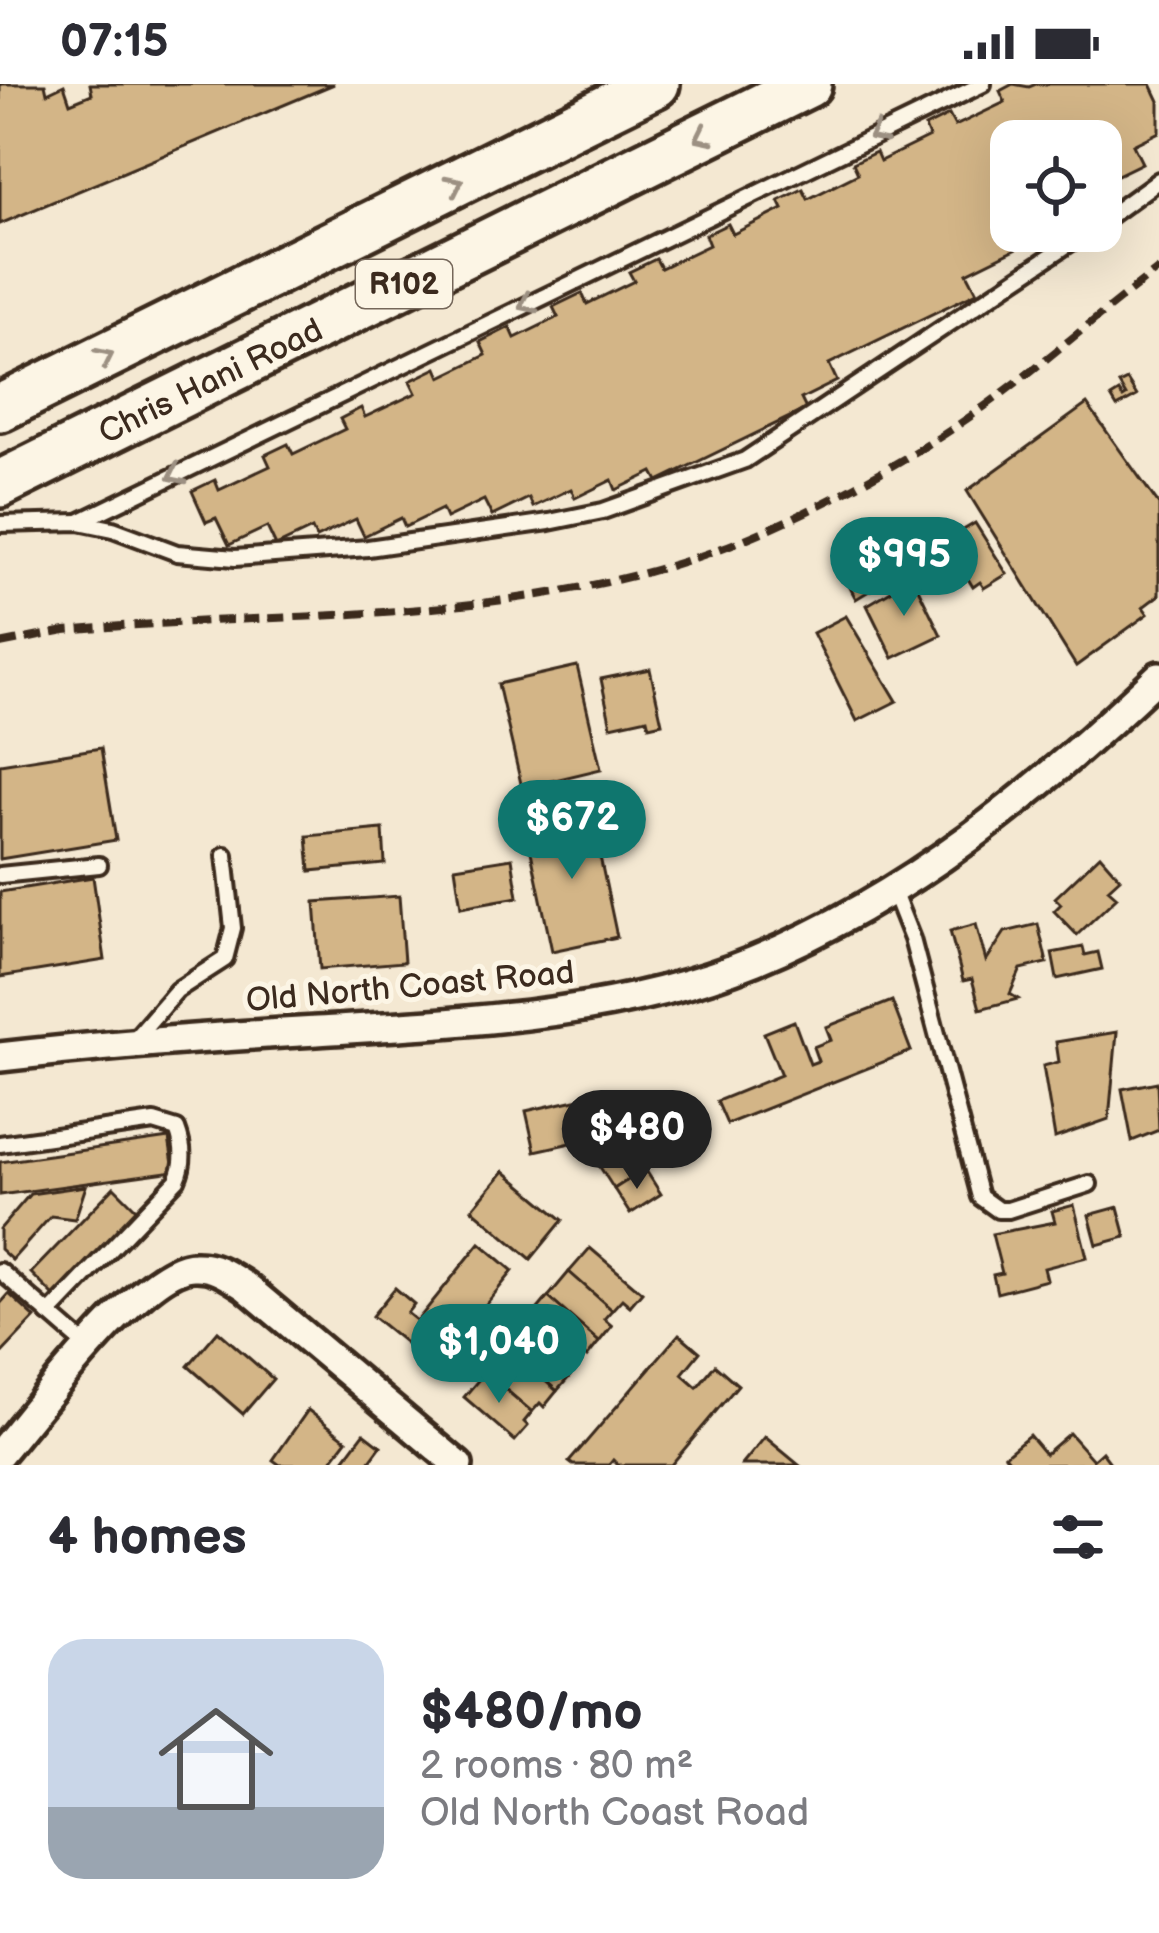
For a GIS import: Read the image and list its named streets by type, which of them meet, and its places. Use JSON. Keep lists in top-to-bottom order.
{
  "streets": {
    "main road": ["R102", "Chris Hani Road"],
    "street": ["Old North Coast Road"]
  },
  "page": {
    "status": "07:15",
    "price": [
      "$995",
      "$672",
      "$480",
      "$1,040"
    ],
    "heading": "4 homes",
    "list": [
      {
        "name": "$480/mo",
        "note": "2 rooms · 80 m² · Old North Coast Road"
      }
    ]
  }
}
